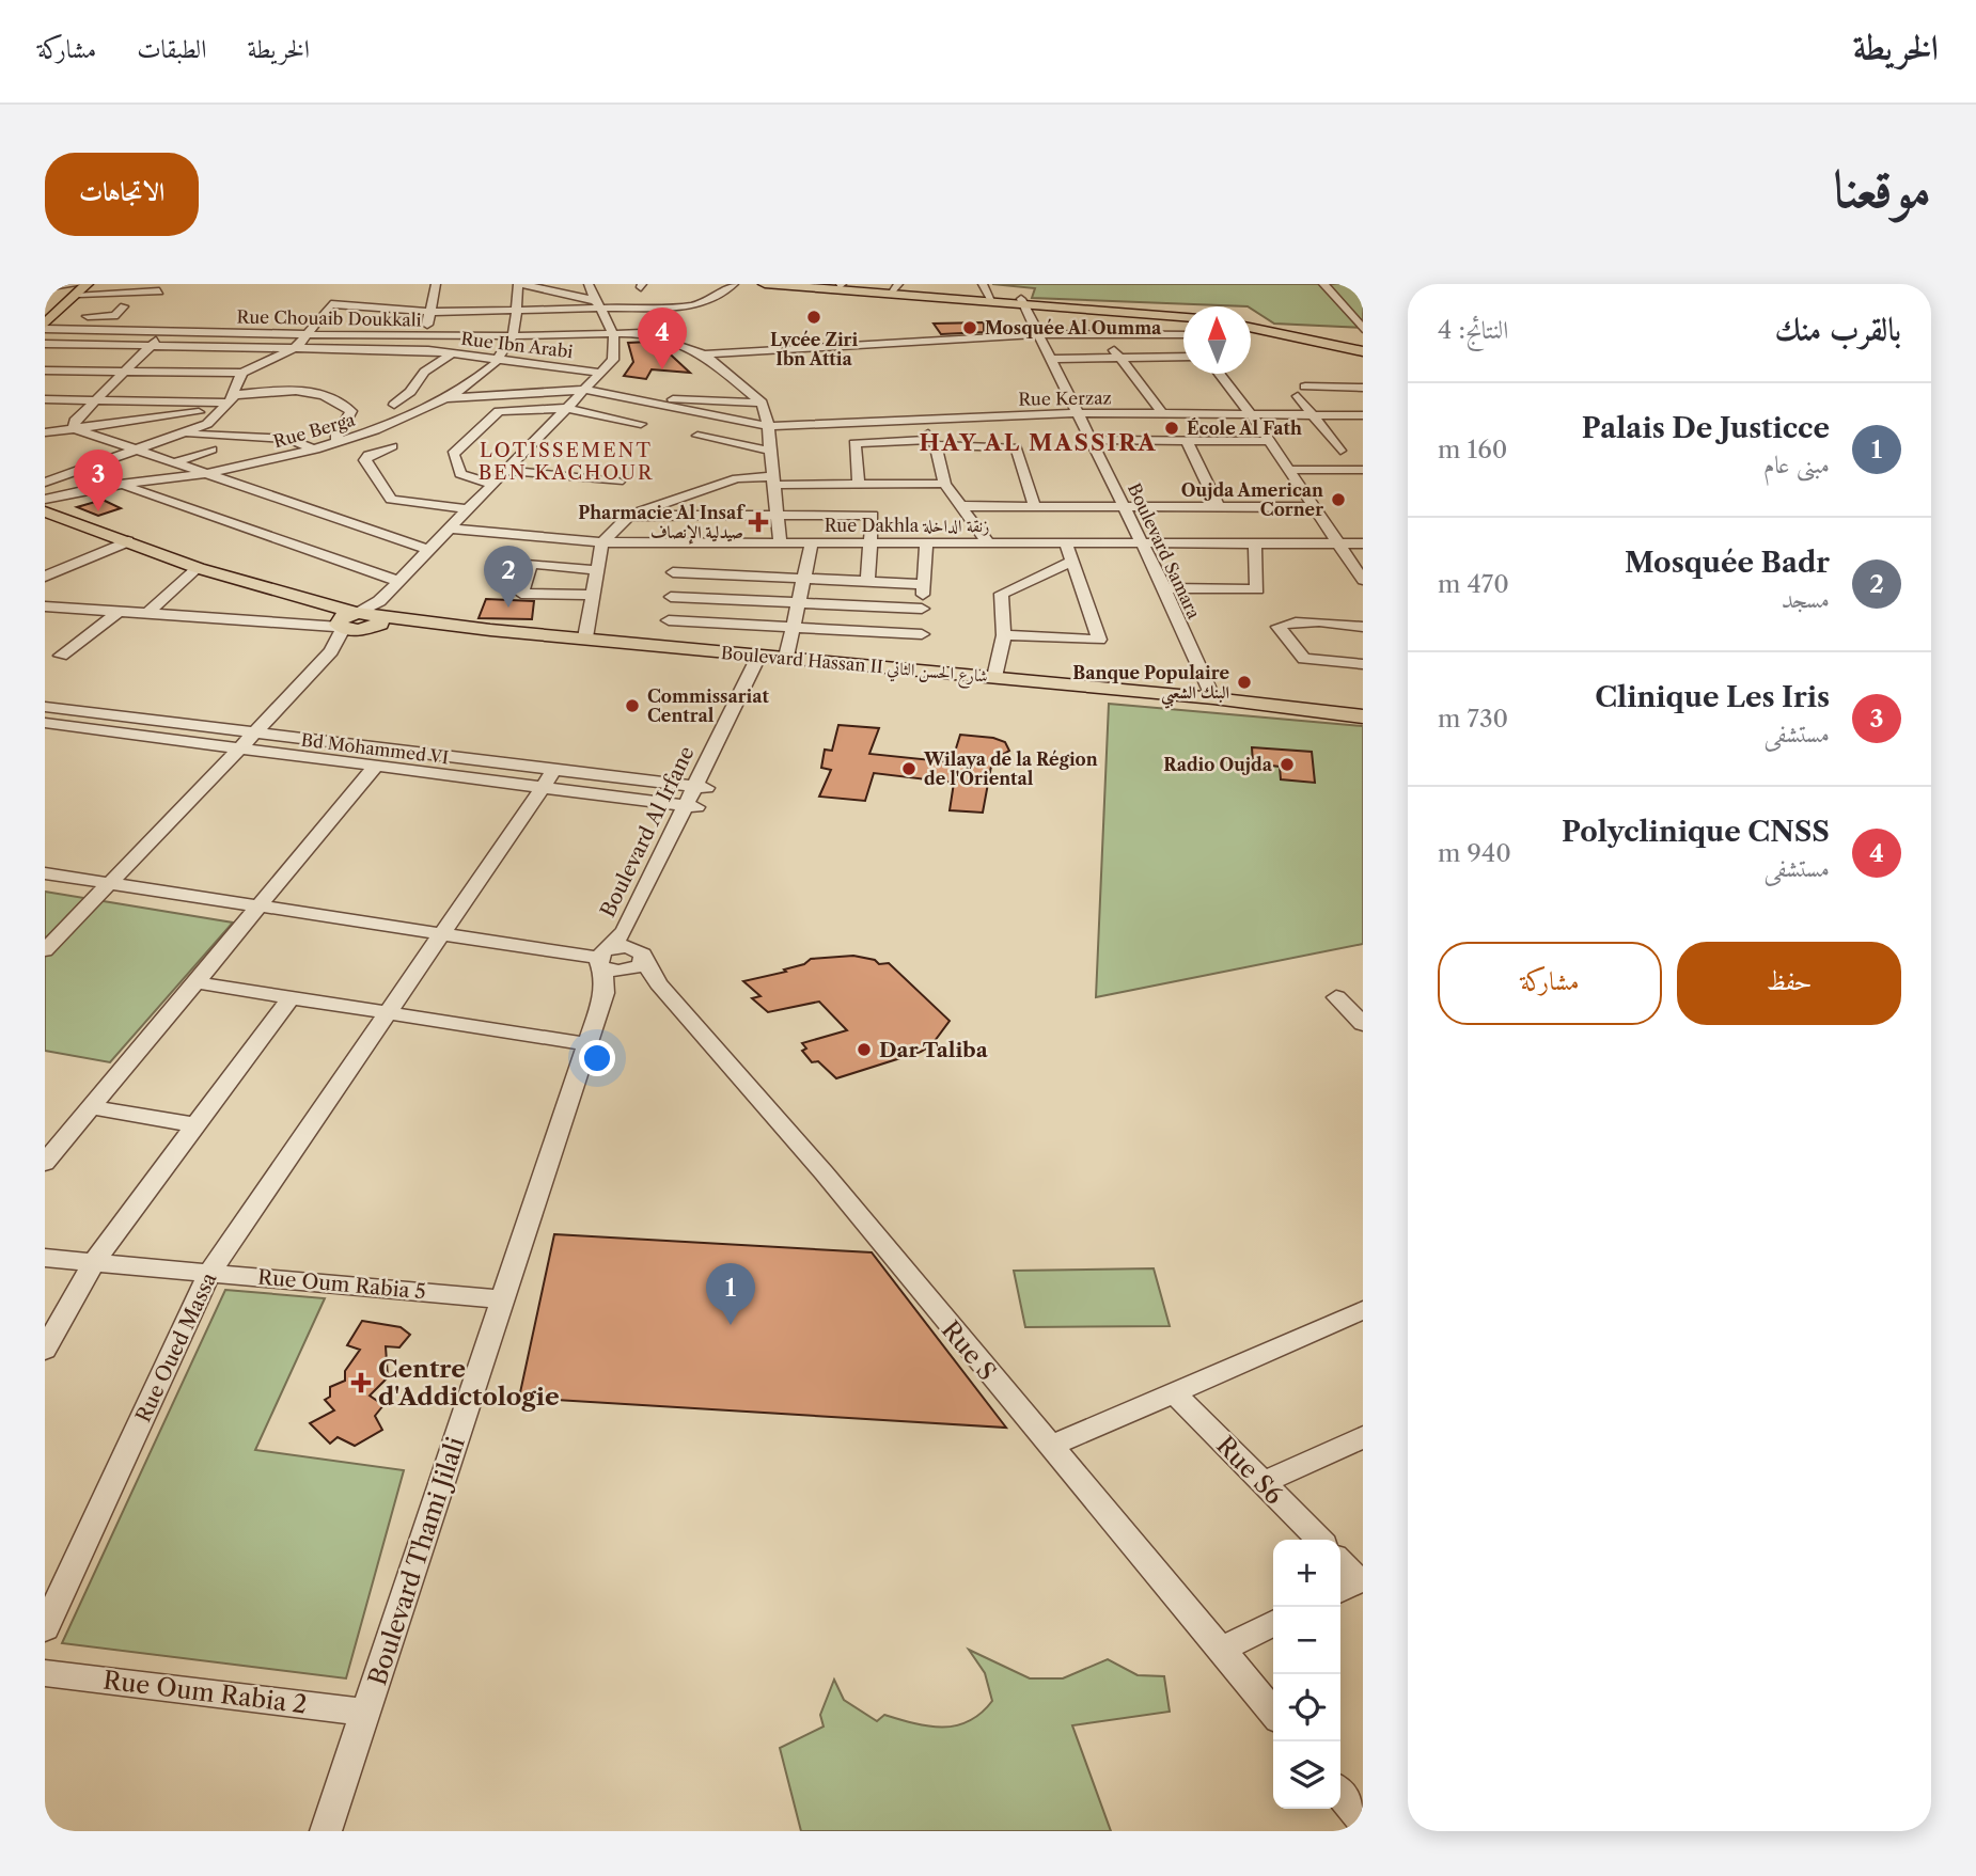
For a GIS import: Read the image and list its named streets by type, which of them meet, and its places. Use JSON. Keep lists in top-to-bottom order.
{
  "streets": {
    "main road": ["Boulevard Hassan II شارع الحسن الثاني"],
    "street": [
      "Rue Chouaib Doukkali",
      "Rue Ibn Arabi",
      "Rue Kerzaz",
      "Rue Berga",
      "Rue Dakhla زنقة الداخلة",
      "Boulevard Samara",
      "Bd Mohammed VI",
      "Boulevard Al Irfane",
      "Rue Oum Rabia 5",
      "Rue Oued Massa",
      "Rue S",
      "Rue S6",
      "Boulevard Thami Jilali",
      "Rue Oum Rabia 2"
    ]
  },
  "crossings": [
    ["Rue Chouaib Doukkali", "Rue Berga"],
    ["Rue Ibn Arabi", "Rue Berga"],
    ["Rue Kerzaz", "Rue Berga"],
    ["Rue Kerzaz", "Boulevard Samara"],
    ["Rue Dakhla زنقة الداخلة", "Boulevard Samara"],
    ["Boulevard Samara", "Boulevard Hassan II شارع الحسن الثاني"],
    ["Boulevard Hassan II شارع الحسن الثاني", "Boulevard Al Irfane"],
    ["Bd Mohammed VI", "Boulevard Al Irfane"],
    ["Boulevard Al Irfane", "Rue S"],
    ["Boulevard Al Irfane", "Boulevard Thami Jilali"],
    ["Rue Oum Rabia 5", "Rue Oued Massa"],
    ["Rue Oum Rabia 5", "Boulevard Thami Jilali"],
    ["Boulevard Thami Jilali", "Rue Oum Rabia 2"]
  ],
  "districts": ["HAY AL MASSIRA", "LOTISSEMENT BEN KACHOUR"],
  "places": {
    "other": [
      "Lycée Ziri Ibn Attia",
      "Mosquée Al Oumma",
      "École Al Fath",
      "Oujda American Corner",
      "Banque Populaire البنك الشعبي",
      "Commissariat Central",
      "Radio Oujda",
      "Wilaya de la Région de l'Oriental",
      "Dar Taliba"
    ],
    "health": ["Pharmacie Al Insaf صيدلية الإنصاف", "Centre d'Addictologie"]
  },
  "north": "top",
  "page": {
    "header": "الخريطة",
    "nav": ["الخريطة", "الطبقات", "مشاركة"],
    "title": "موقعنا",
    "buttons": [
      "الاتجاهات",
      ["حفظ", "مشاركة"]
    ],
    "heading": ["بالقرب منك", "النتائج: 4"],
    "pins": [
      "4",
      "3",
      "2",
      "1"
    ],
    "list": [
      {
        "mark": "1",
        "name": "Palais De Justicce",
        "note": "مبنى عام",
        "value": "160 m"
      },
      {
        "mark": "2",
        "name": "Mosquée Badr",
        "note": "مسجد",
        "value": "470 m"
      },
      {
        "mark": "3",
        "name": "Clinique Les Iris",
        "note": "مستشفى",
        "value": "730 m"
      },
      {
        "mark": "4",
        "name": "Polyclinique CNSS",
        "note": "مستشفى",
        "value": "940 m"
      }
    ],
    "map_buttons": ["+", "−"]
  }
}
